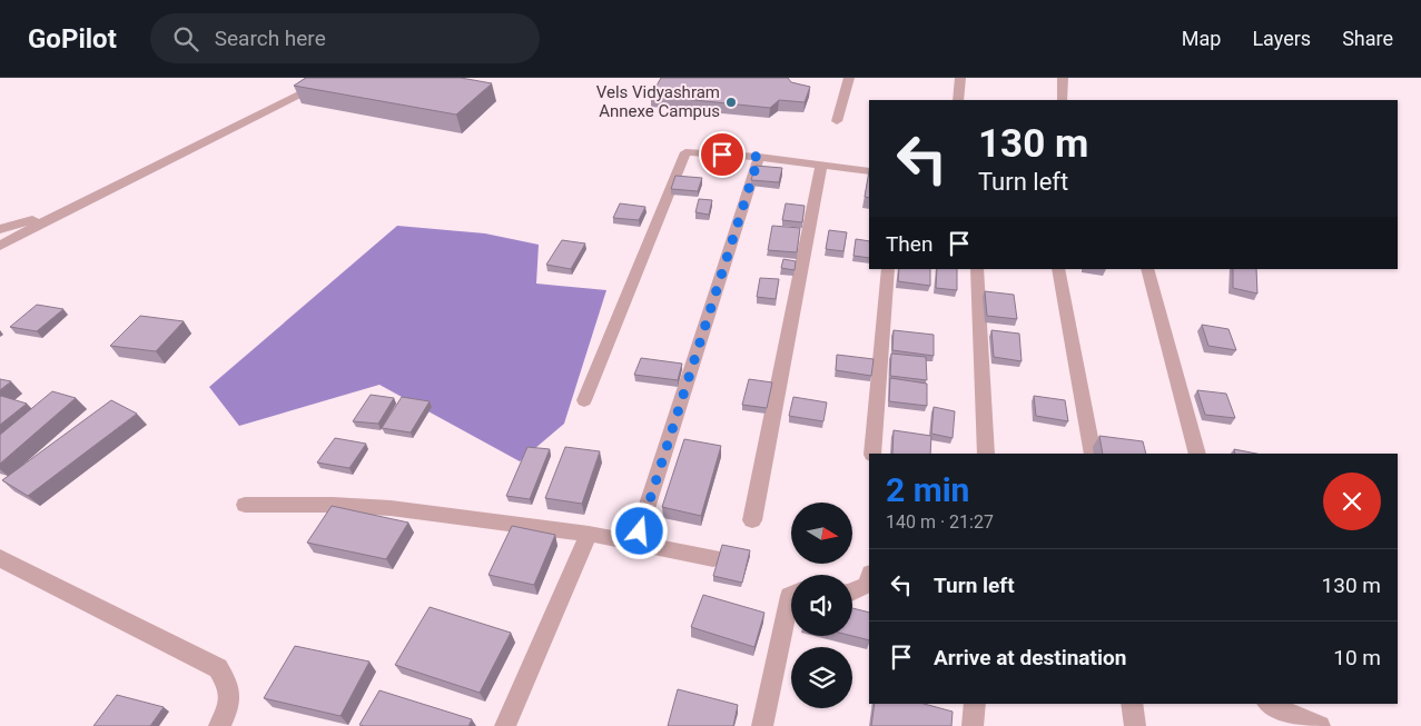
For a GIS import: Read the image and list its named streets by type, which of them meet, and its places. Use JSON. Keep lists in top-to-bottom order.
{
  "places": ["Vels Vidyashram Annexe Campus"],
  "north": "right",
  "page": {
    "header": "GoPilot",
    "search": "Search here",
    "nav": ["Map", "Layers", "Share"],
    "turn": ["130 m", "Turn left"],
    "then": "Then",
    "heading": ["2 min", "140 m · 21:27"],
    "list": [
      {
        "name": "Turn left",
        "value": "130 m"
      },
      {
        "name": "Arrive at destination",
        "value": "10 m"
      }
    ]
  }
}
